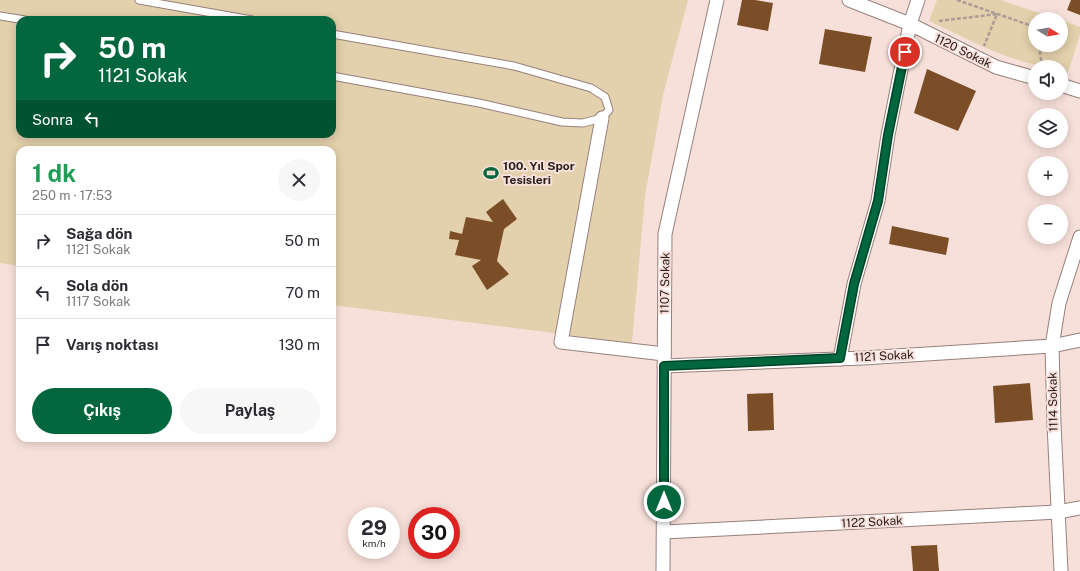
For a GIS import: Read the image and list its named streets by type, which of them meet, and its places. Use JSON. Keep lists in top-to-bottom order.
{
  "streets": {
    "street": [
      "1120 Sokak",
      "1107 Sokak",
      "1121 Sokak",
      "1114 Sokak",
      "1122 Sokak"
    ]
  },
  "crossings": [
    ["1107 Sokak", "1121 Sokak"],
    ["1107 Sokak", "1122 Sokak"],
    ["1121 Sokak", "1114 Sokak"],
    ["1114 Sokak", "1122 Sokak"]
  ],
  "places": {
    "sports": ["100. Yıl Spor Tesisleri"]
  },
  "north": "right",
  "page": {
    "map_buttons": ["+", "−"],
    "turn": ["50 m", "1121 Sokak"],
    "then": "Sonra",
    "heading": ["1 dk", "250 m · 17:53"],
    "list": [
      {
        "name": "Sağa dön",
        "note": "1121 Sokak",
        "value": "50 m"
      },
      {
        "name": "Sola dön",
        "note": "1117 Sokak",
        "value": "70 m"
      },
      {
        "name": "Varış noktası",
        "value": "130 m"
      }
    ],
    "buttons": ["Çıkış", "Paylaş"],
    "speed": "29 km/h",
    "limit": "30"
  }
}
